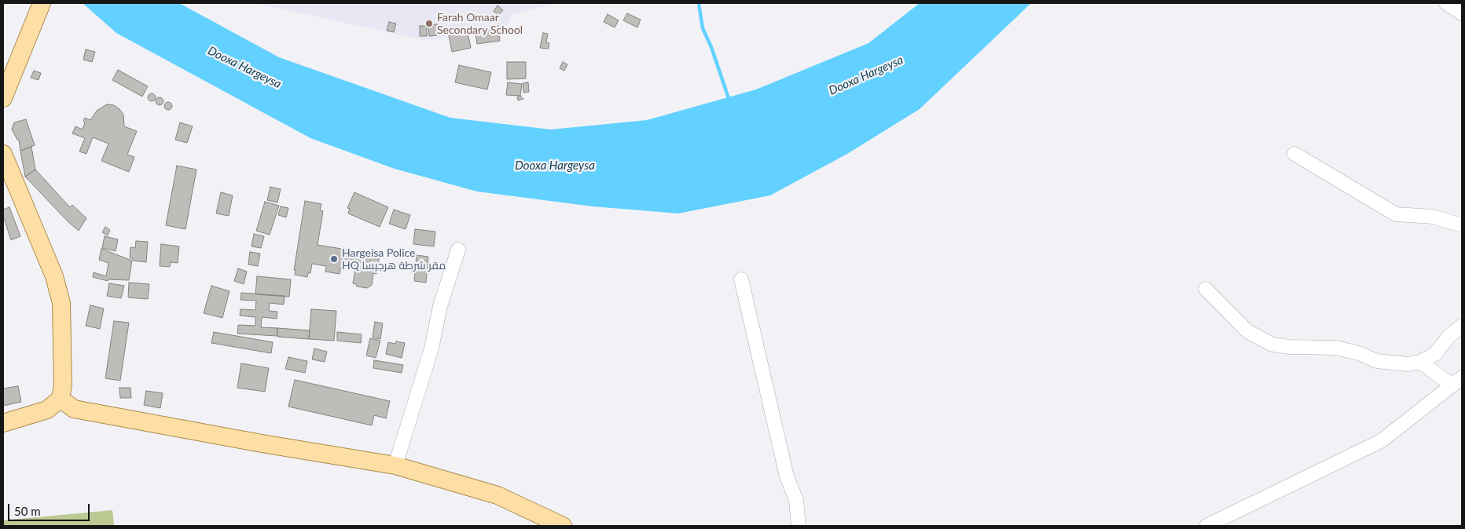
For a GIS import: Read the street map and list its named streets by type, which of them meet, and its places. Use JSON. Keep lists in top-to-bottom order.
{
  "water": ["Dooxa Hargeysa"],
  "places": ["Farah Omaar Secondary School", "Hargeisa Police HQ مقر شرطة هرجيسا"],
  "scale_bar": "50 m"
}
